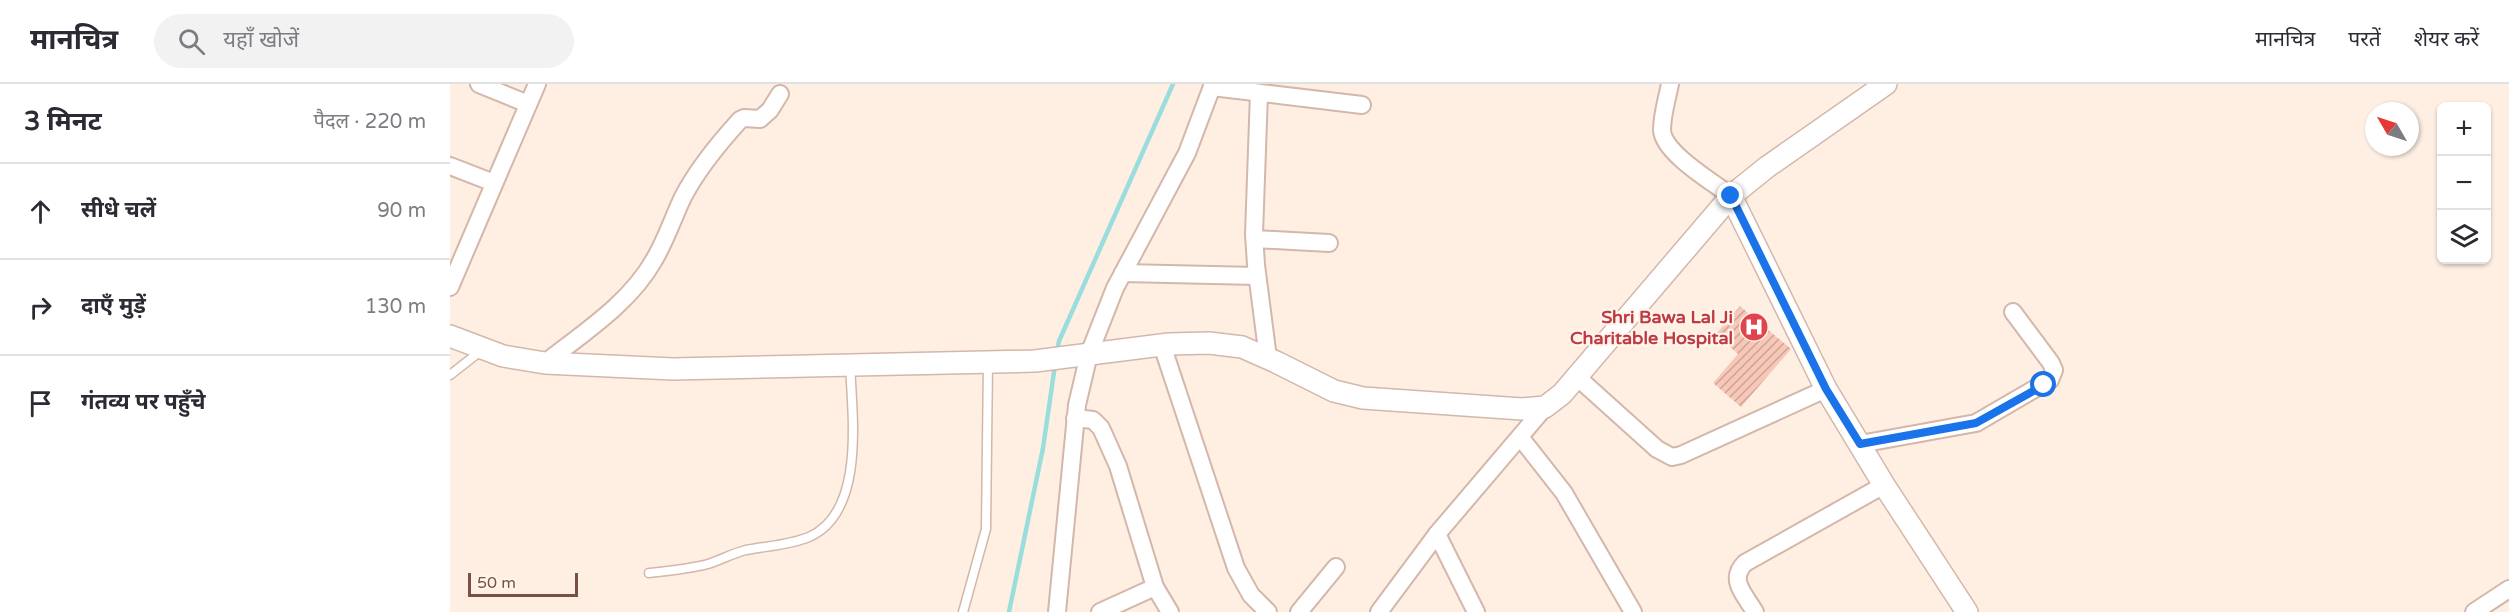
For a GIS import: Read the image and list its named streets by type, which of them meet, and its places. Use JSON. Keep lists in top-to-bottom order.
{
  "places": {
    "hospital": ["Shri Bawa Lal Ji Charitable Hospital"]
  },
  "scale_bar": "50 m",
  "north": "top left",
  "page": {
    "header": "मानचित्र",
    "search": "यहाँ खोजें",
    "nav": ["मानचित्र", "परतें", "शेयर करें"],
    "heading": ["3 मिनट", "पैदल · 220 m"],
    "map_buttons": ["+", "−"],
    "list": [
      ["सीधे चलें", "90 m"],
      ["दाएँ मुड़ें", "130 m"],
      "गंतव्य पर पहुँचे"
    ],
    "scale": "50 m"
  }
}
